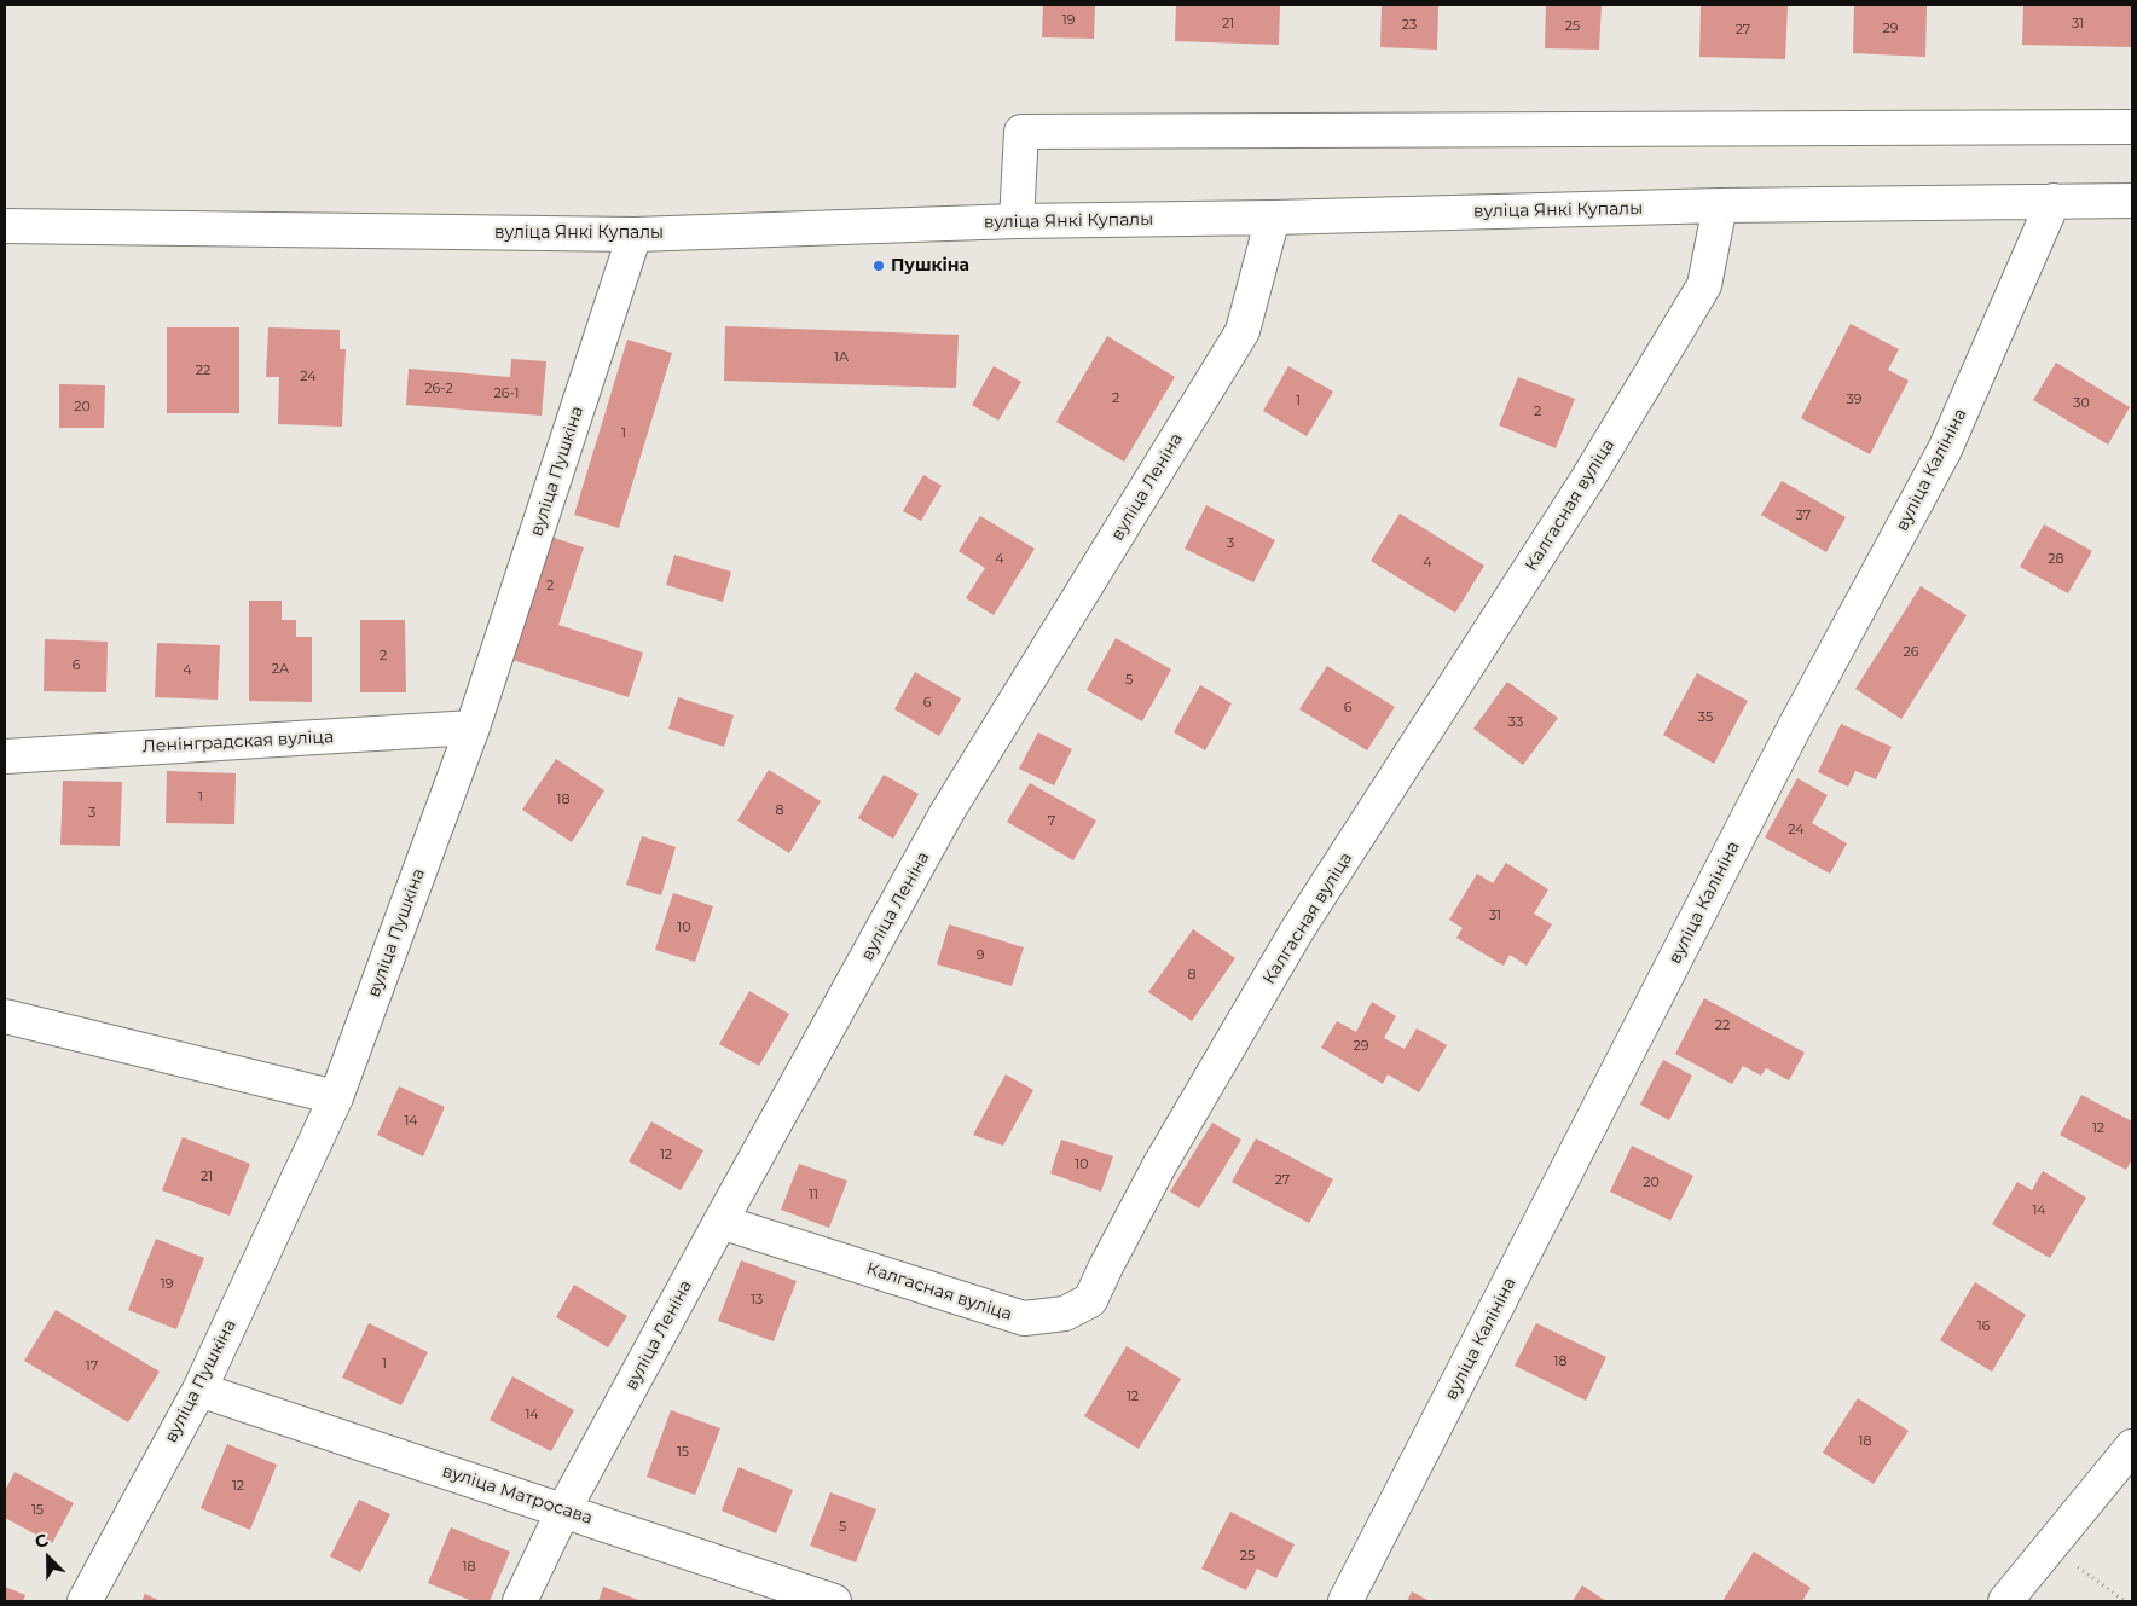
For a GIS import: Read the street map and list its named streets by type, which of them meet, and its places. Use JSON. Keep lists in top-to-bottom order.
{
  "streets": {
    "street": [
      "вуліца Янкі Купалы",
      "вуліца Калініна",
      "вуліца Пушкіна",
      "вуліца Леніна",
      "Калгасная вуліца",
      "Ленінградская вуліца",
      "вуліца Матросава"
    ]
  },
  "crossings": [
    ["вуліца Янкі Купалы", "вуліца Калініна"],
    ["вуліца Янкі Купалы", "вуліца Пушкіна"],
    ["вуліца Янкі Купалы", "вуліца Леніна"],
    ["вуліца Янкі Купалы", "Калгасная вуліца"],
    ["вуліца Пушкіна", "Ленінградская вуліца"],
    ["вуліца Пушкіна", "вуліца Матросава"],
    ["вуліца Леніна", "Калгасная вуліца"],
    ["вуліца Леніна", "вуліца Матросава"]
  ],
  "places": ["Пушкіна"],
  "house_numbers": [
    "19",
    "21",
    "31",
    "23",
    "25",
    "29",
    "27",
    "1А",
    "22",
    "24",
    "26-2",
    "26-1",
    "2",
    "39",
    "1",
    "30",
    "20",
    "2",
    "1",
    "37",
    "3",
    "4",
    "28",
    "4",
    "2",
    "26",
    "2",
    "6",
    "2А",
    "4",
    "5",
    "6",
    "6",
    "35",
    "33",
    "1",
    "18",
    "8",
    "3",
    "7",
    "24",
    "31",
    "10",
    "9",
    "8",
    "22",
    "29",
    "14",
    "12",
    "12",
    "10",
    "21",
    "27",
    "20",
    "11",
    "14",
    "19",
    "13",
    "16",
    "18",
    "1",
    "17",
    "12",
    "14",
    "18",
    "15",
    "12",
    "15",
    "5",
    "25",
    "18"
  ],
  "north": "top left"
}
